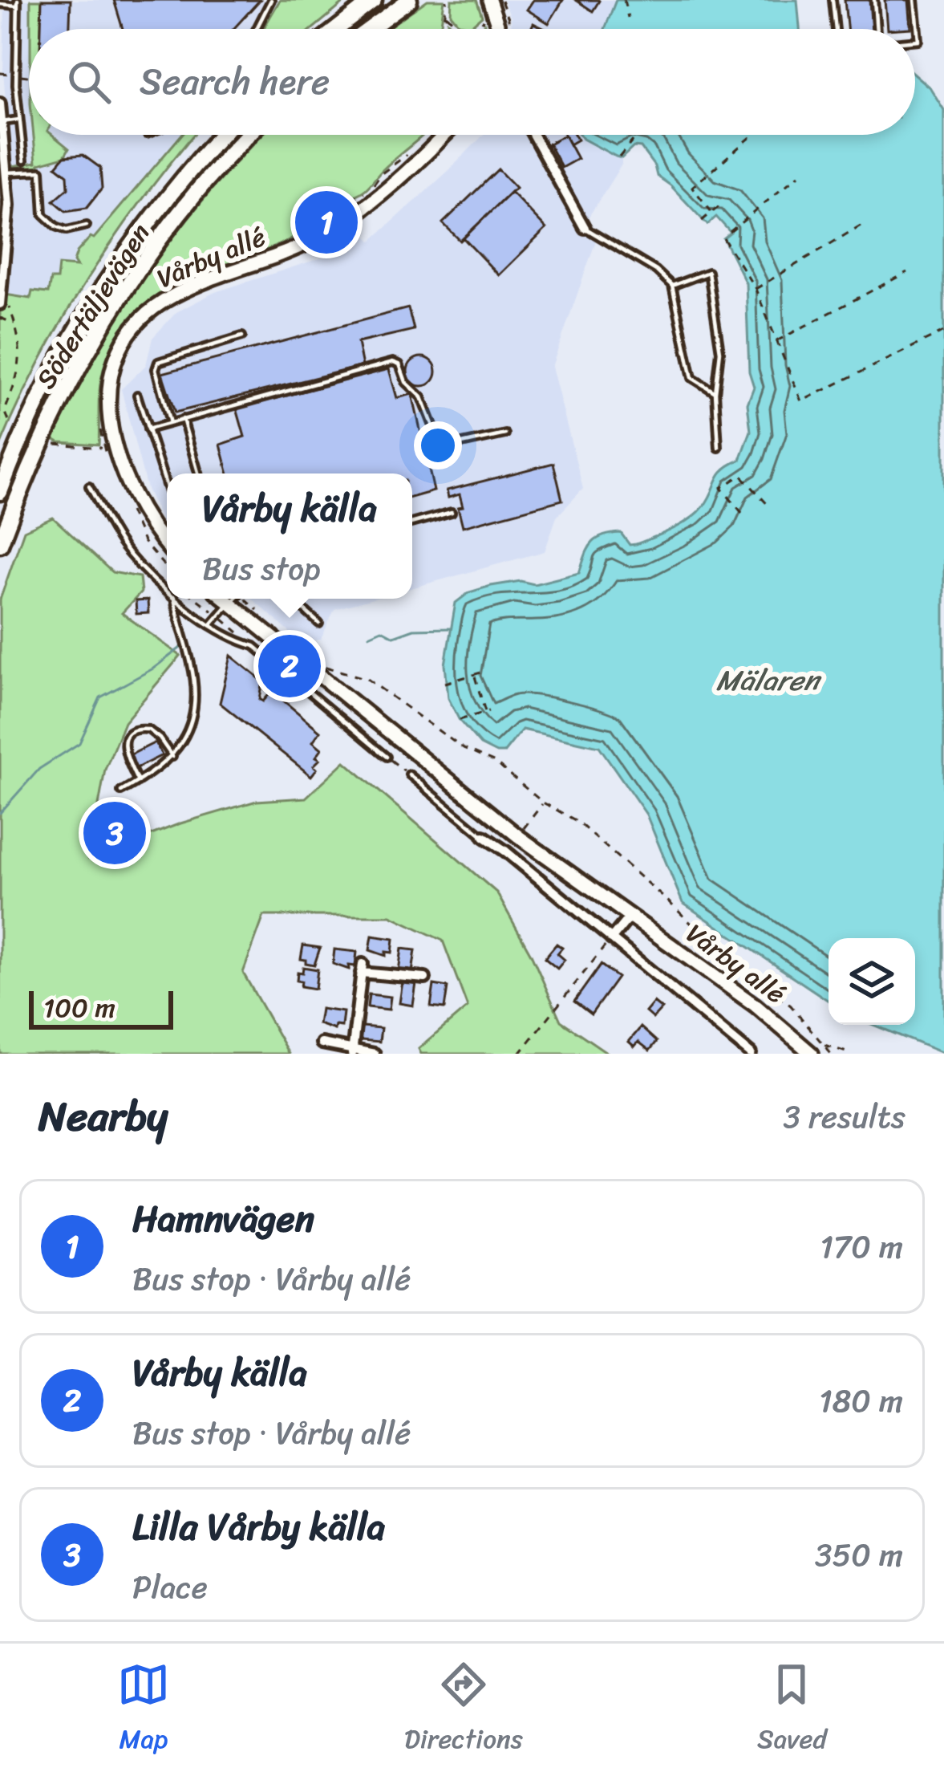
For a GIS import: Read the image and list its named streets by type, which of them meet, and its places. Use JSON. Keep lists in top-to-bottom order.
{
  "streets": {
    "highway": ["Södertäljevägen"],
    "street": ["Vårby allé"]
  },
  "water": ["Mälaren"],
  "scale_bar": "100 m",
  "page": {
    "search": "Search here",
    "pins": ["1", "2", "3"],
    "popup": ["Vårby källa", "Bus stop"],
    "scale": "100 m",
    "heading": ["Nearby", "3 results"],
    "list": [
      {
        "mark": "1",
        "name": "Hamnvägen",
        "note": "Bus stop · Vårby allé",
        "value": "170 m"
      },
      {
        "mark": "2",
        "name": "Vårby källa",
        "note": "Bus stop · Vårby allé",
        "value": "180 m"
      },
      {
        "mark": "3",
        "name": "Lilla Vårby källa",
        "note": "Place",
        "value": "350 m"
      }
    ],
    "nav": ["Map", "Directions", "Saved"]
  }
}
